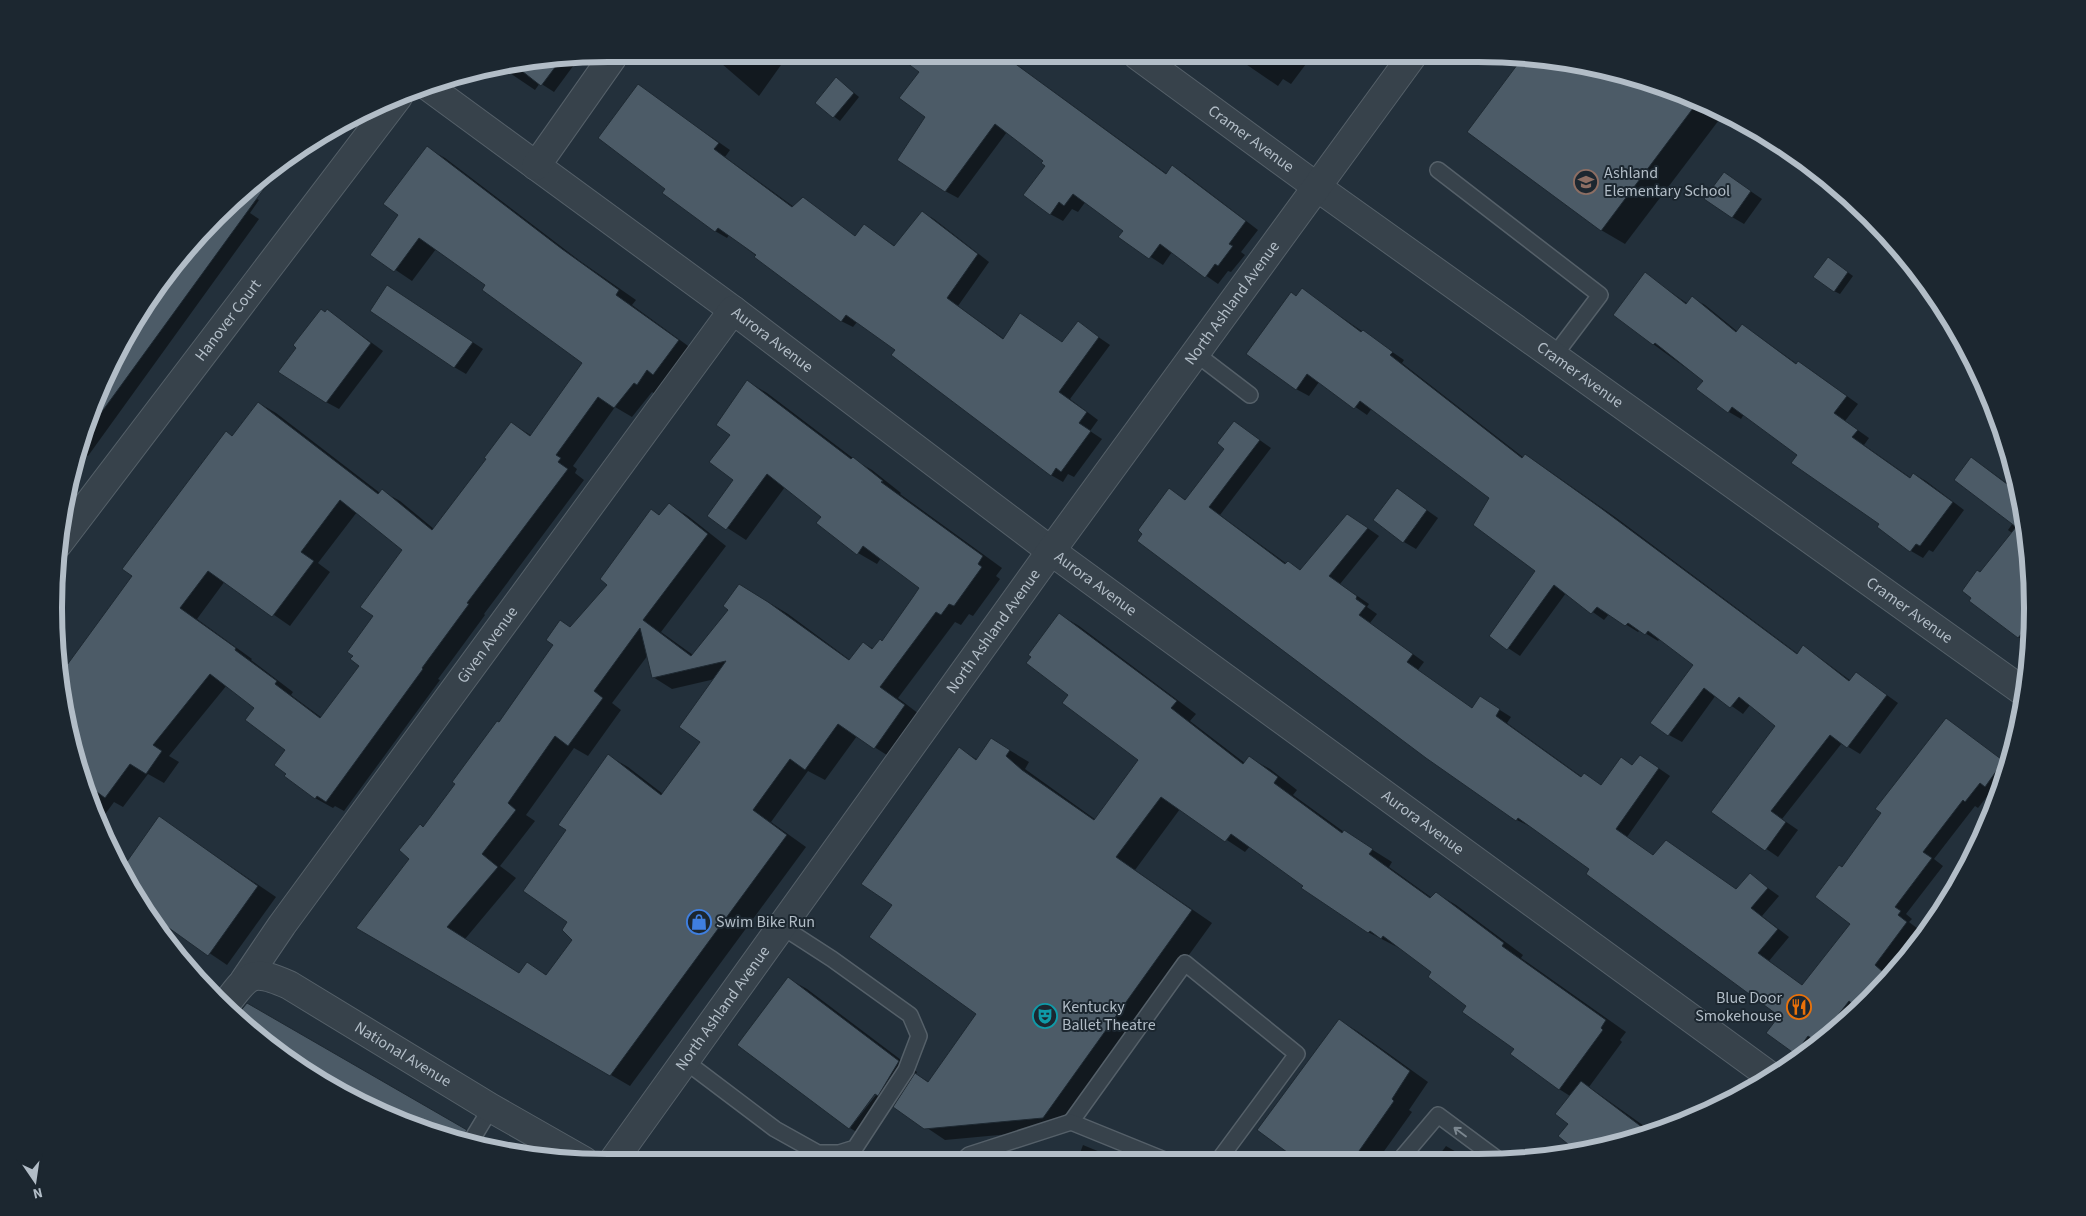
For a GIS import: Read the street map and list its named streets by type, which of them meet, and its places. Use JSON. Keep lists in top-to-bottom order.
{
  "streets": {
    "street": [
      "Cramer Avenue",
      "North Ashland Avenue",
      "Hanover Court",
      "Aurora Avenue",
      "Given Avenue",
      "National Avenue"
    ]
  },
  "crossings": [
    ["Cramer Avenue", "North Ashland Avenue"],
    ["North Ashland Avenue", "Aurora Avenue"],
    ["Aurora Avenue", "Given Avenue"],
    ["Given Avenue", "National Avenue"]
  ],
  "places": {
    "school or university": ["Ashland Elementary School"],
    "shop": ["Swim Bike Run"],
    "restaurant": ["Blue Door Smokehouse"],
    "theatre": ["Kentucky Ballet Theatre"]
  },
  "north": "bottom"
}
